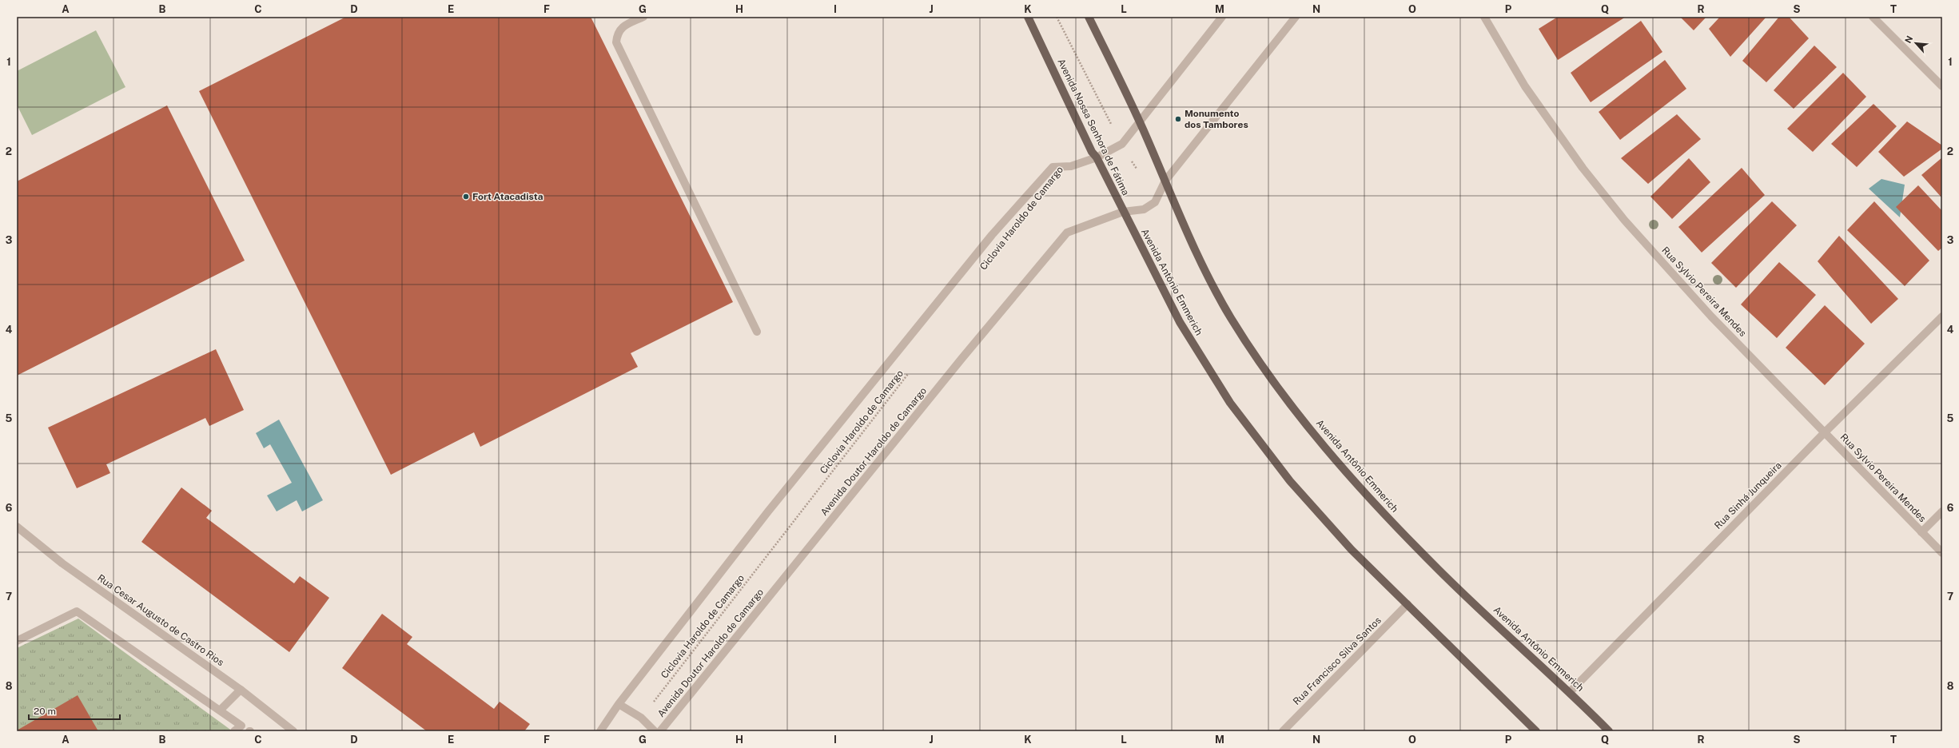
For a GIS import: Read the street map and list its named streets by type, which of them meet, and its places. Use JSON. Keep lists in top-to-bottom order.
{
  "streets": {
    "main road": ["Avenida Nossa Senhora de Fátima", "Avenida Antônio Emmerich"],
    "street": [
      "Rua Sylvio Pereira Mendes",
      "Avenida Doutor Haroldo de Camargo",
      "Rua Sinhá Junqueira",
      "Rua Cesar Augusto de Castro Rios",
      "Rua Francisco Silva Santos"
    ],
    "path": ["Ciclovia Haroldo de Camargo"]
  },
  "crossings": [
    ["Avenida Nossa Senhora de Fátima", "Avenida Antônio Emmerich"],
    ["Avenida Nossa Senhora de Fátima", "Avenida Doutor Haroldo de Camargo"],
    ["Avenida Antônio Emmerich", "Avenida Doutor Haroldo de Camargo"],
    ["Avenida Antônio Emmerich", "Rua Sinhá Junqueira"],
    ["Avenida Antônio Emmerich", "Rua Francisco Silva Santos"],
    ["Rua Sylvio Pereira Mendes", "Rua Sinhá Junqueira"]
  ],
  "places": ["Monumento dos Tambores", "Fort Atacadista"],
  "scale_bar": "20 m",
  "north": "top left",
  "grid": {
    "columns": [
      "A",
      "B",
      "C",
      "D",
      "E",
      "F",
      "G",
      "H",
      "I",
      "J",
      "K",
      "L",
      "M",
      "N",
      "O",
      "P",
      "Q",
      "R",
      "S",
      "T"
    ],
    "rows": [
      "1",
      "2",
      "3",
      "4",
      "5",
      "6",
      "7",
      "8"
    ]
  }
}
